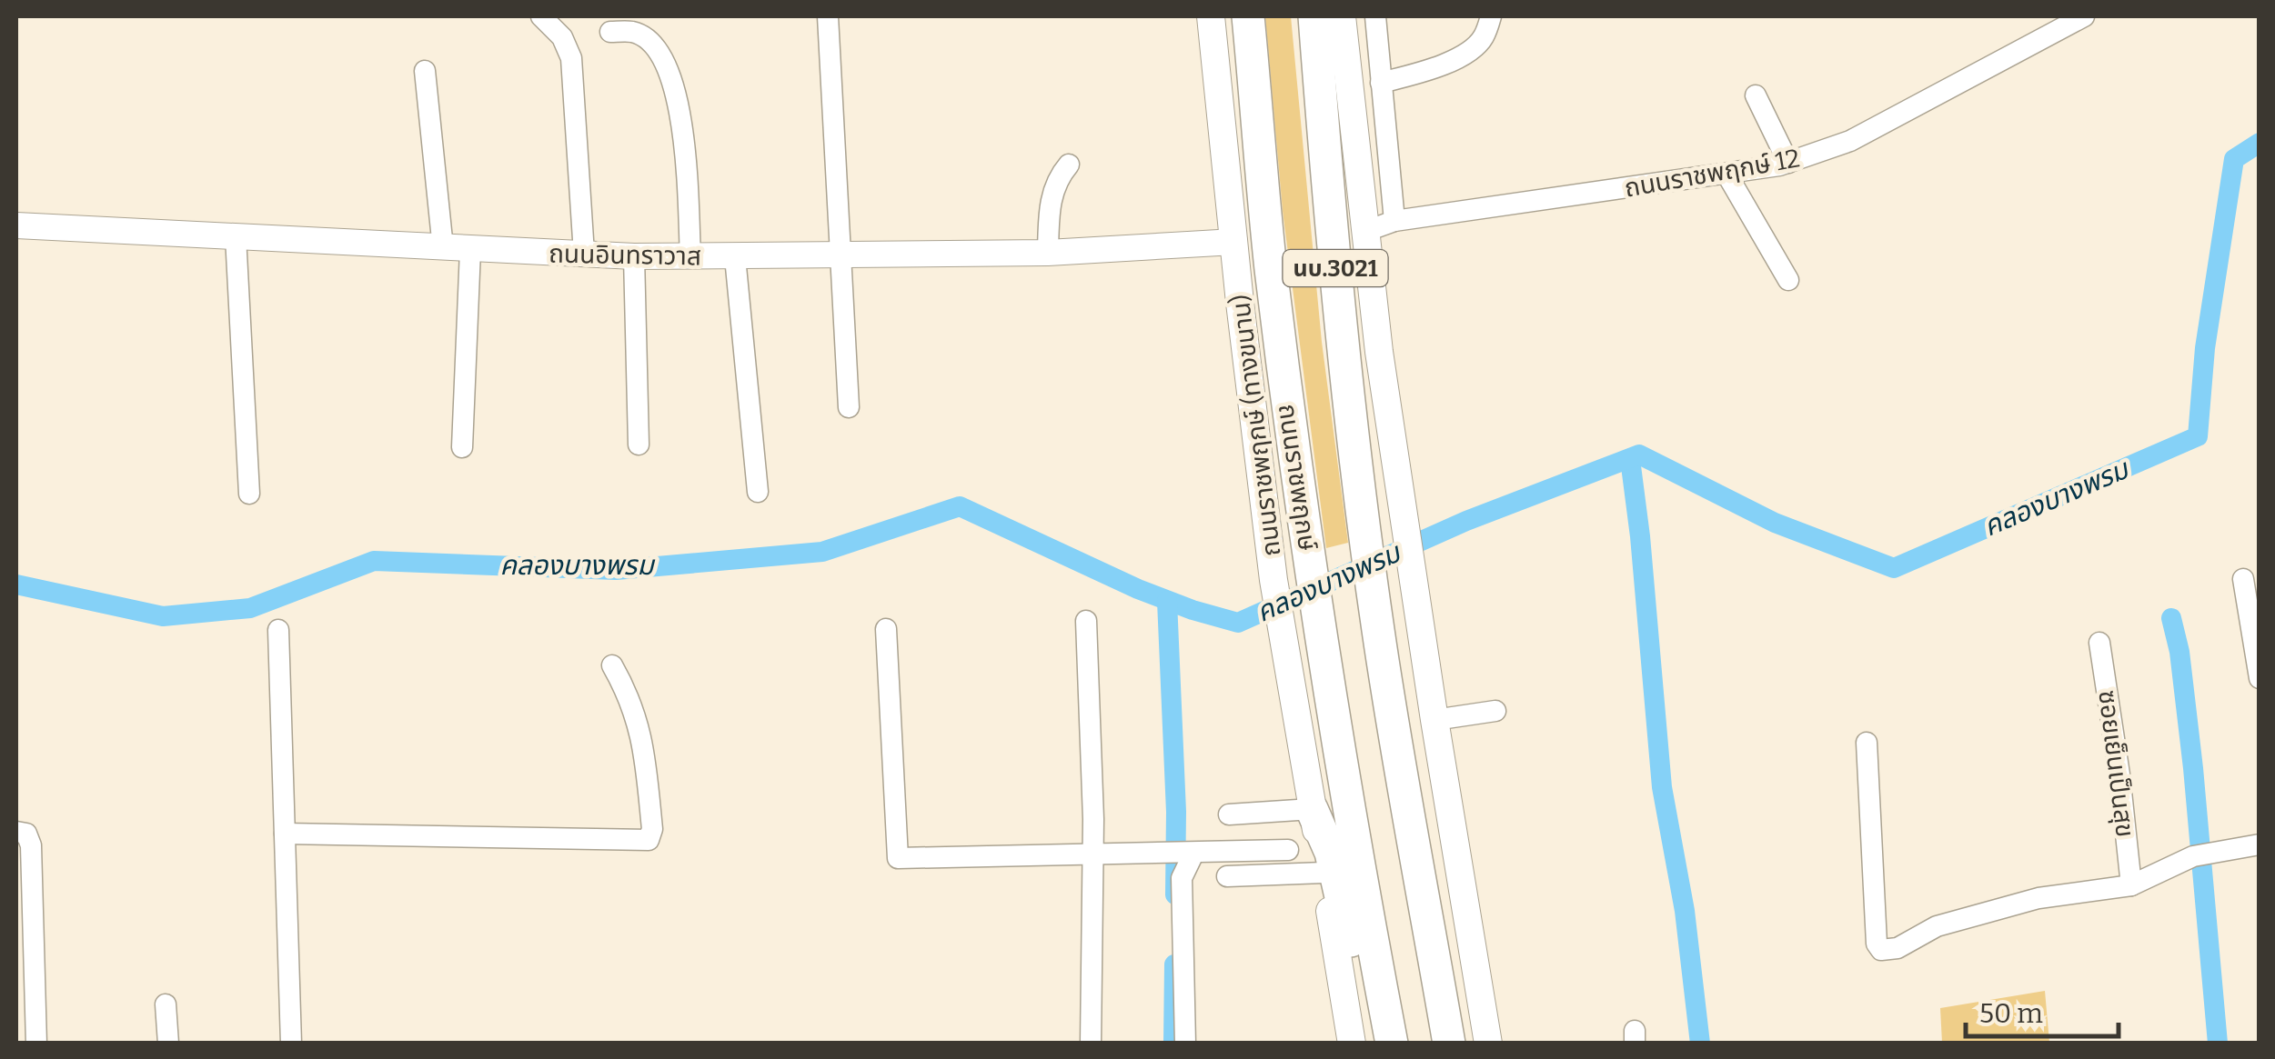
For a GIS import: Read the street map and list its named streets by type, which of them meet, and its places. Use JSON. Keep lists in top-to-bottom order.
{
  "streets": {
    "main road": ["นบ.3021", "ถนนราชพฤกษ์ (ทางขนาน)", "ถนนราชพฤกษ์"],
    "street": ["ถนนราชพฤกษ์ 12", "ถนนอินทราวาส", "ซอยเย็นเป็นสุข"]
  },
  "crossings": [
    ["ถนนราชพฤกษ์ 12", "นบ.3021"],
    ["ถนนอินทราวาส", "ถนนราชพฤกษ์ (ทางขนาน)"]
  ],
  "water": ["คลองบางพรม"],
  "scale_bar": "50 m"
}
